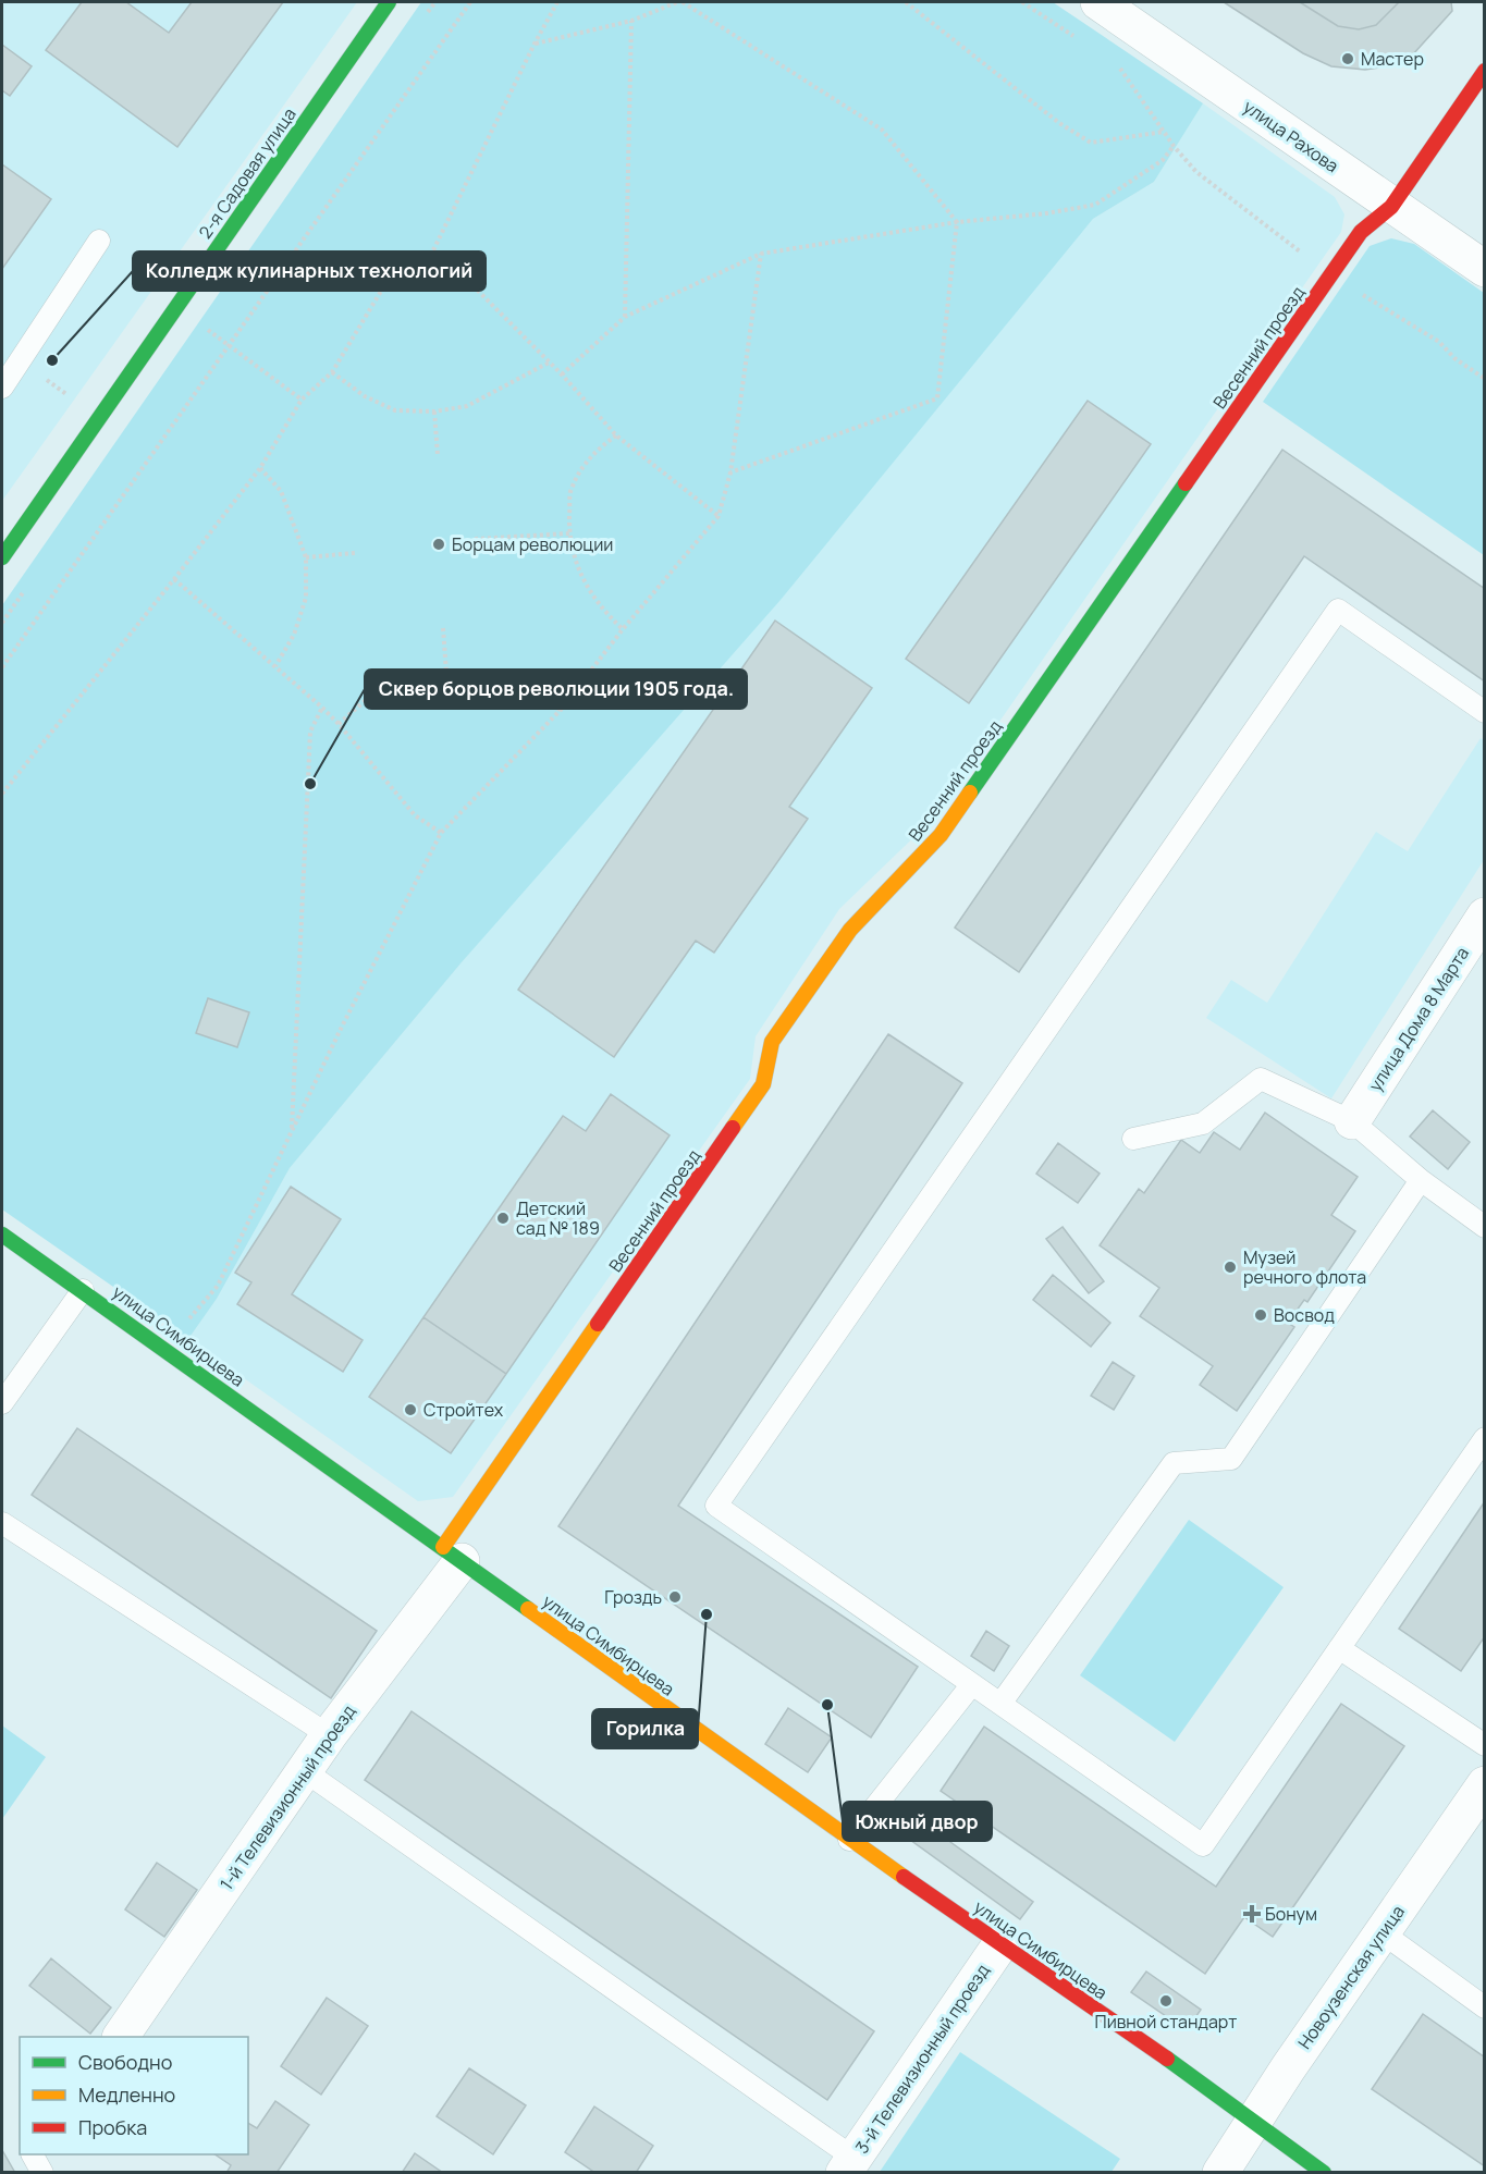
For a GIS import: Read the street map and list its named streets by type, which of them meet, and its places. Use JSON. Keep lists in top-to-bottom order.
{
  "streets": {
    "street": [
      "улица Рахова",
      "2-я Садовая улица",
      "Весенний проезд",
      "улица Дома 8 Марта",
      "улица Симбирцева",
      "1-й Телевизионный проезд",
      "Новоузенская улица",
      "3-й Телевизионный проезд"
    ]
  },
  "crossings": [
    ["улица Рахова", "Весенний проезд"],
    ["Весенний проезд", "улица Симбирцева"],
    ["Весенний проезд", "1-й Телевизионный проезд"],
    ["улица Симбирцева", "1-й Телевизионный проезд"],
    ["улица Симбирцева", "Новоузенская улица"],
    ["улица Симбирцева", "3-й Телевизионный проезд"]
  ],
  "places": {
    "other": [
      "Мастер",
      "Колледж кулинарных технологий",
      "Борцам революции",
      "Сквер борцов революции 1905 года.",
      "Детский сад № 189",
      "Музей речного флота",
      "Восвод",
      "Стройтех",
      "Гроздь",
      "Горилка",
      "Южный двор",
      "Пивной стандарт"
    ],
    "health": ["Бонум"]
  },
  "legend": ["Свободно", "Медленно", "Пробка"]
}
